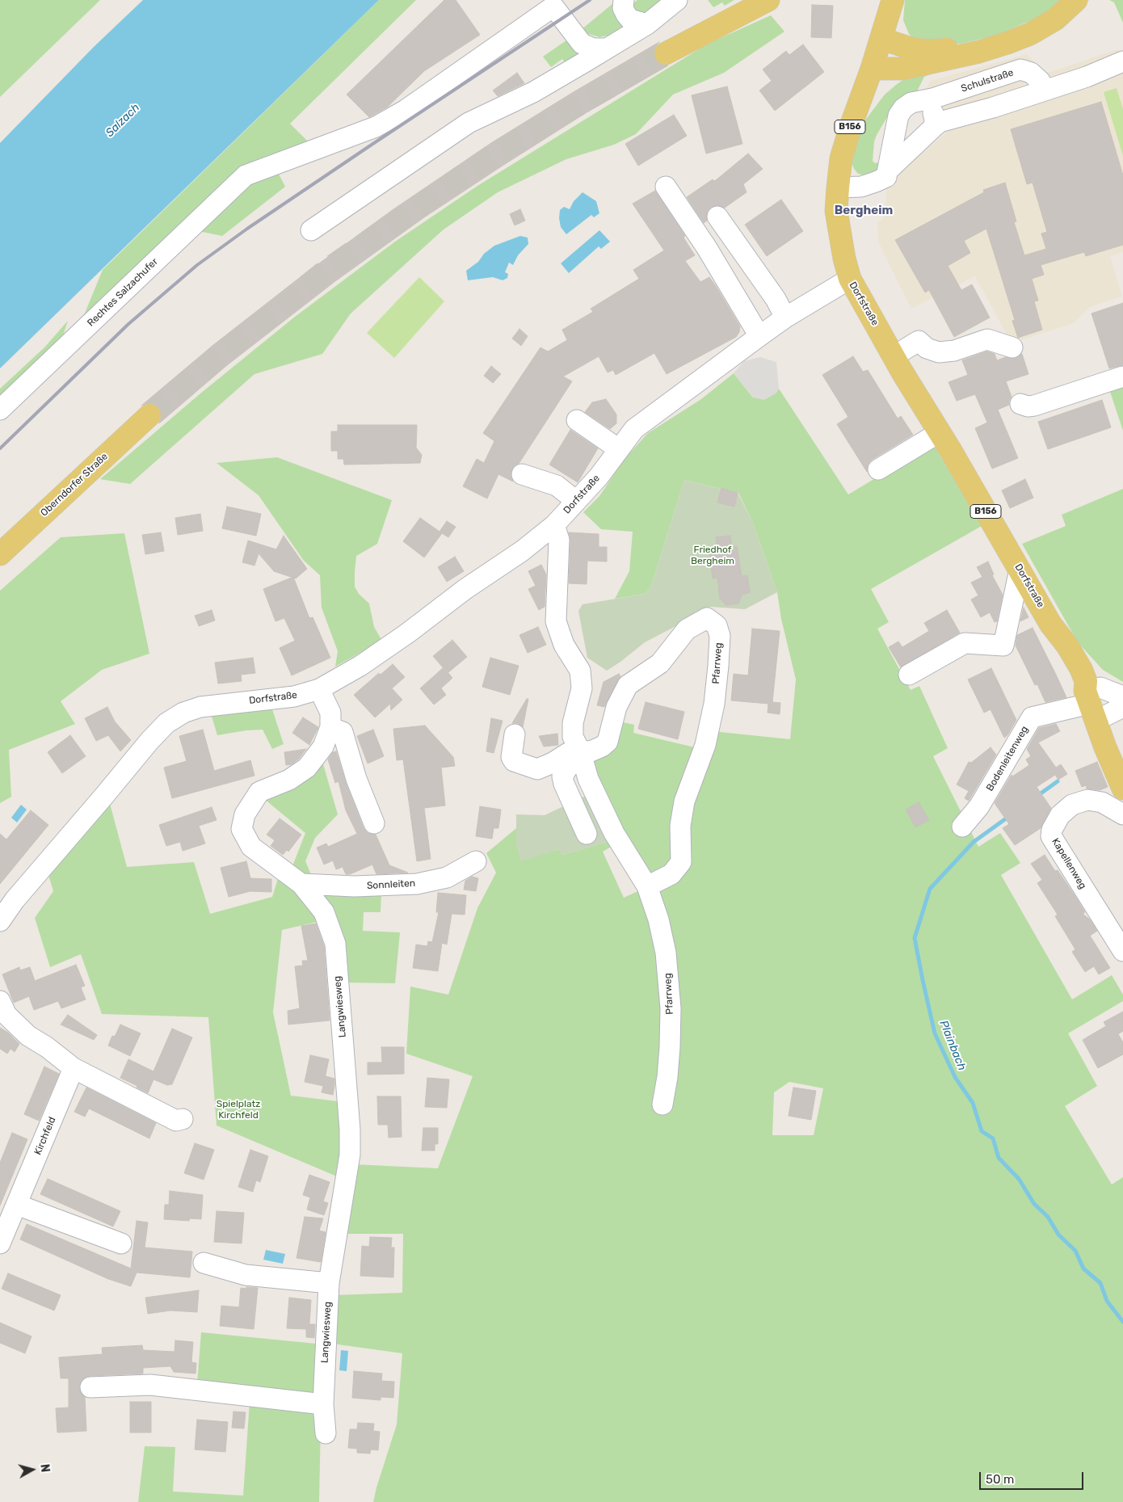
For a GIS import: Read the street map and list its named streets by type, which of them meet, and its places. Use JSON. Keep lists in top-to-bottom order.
{
  "streets": {
    "main road": ["B156", "Dorfstraße", "Oberndorfer Straße"],
    "street": [
      "Schulstraße",
      "Rechtes Salzachufer",
      "Pfarrweg",
      "Bodenleitenweg",
      "Kapellenweg",
      "Sonnleiten",
      "Langwiesweg",
      "Kirchfeld"
    ]
  },
  "crossings": [
    ["B156", "Dorfstraße"],
    ["Dorfstraße", "Pfarrweg"],
    ["Dorfstraße", "Bodenleitenweg"],
    ["Dorfstraße", "Langwiesweg"],
    ["Sonnleiten", "Langwiesweg"]
  ],
  "districts": ["Bergheim"],
  "water": ["Salzach", "Plainbach"],
  "parks": ["Friedhof Bergheim", "Spielplatz Kirchfeld"],
  "scale_bar": "50 m",
  "north": "right"
}
